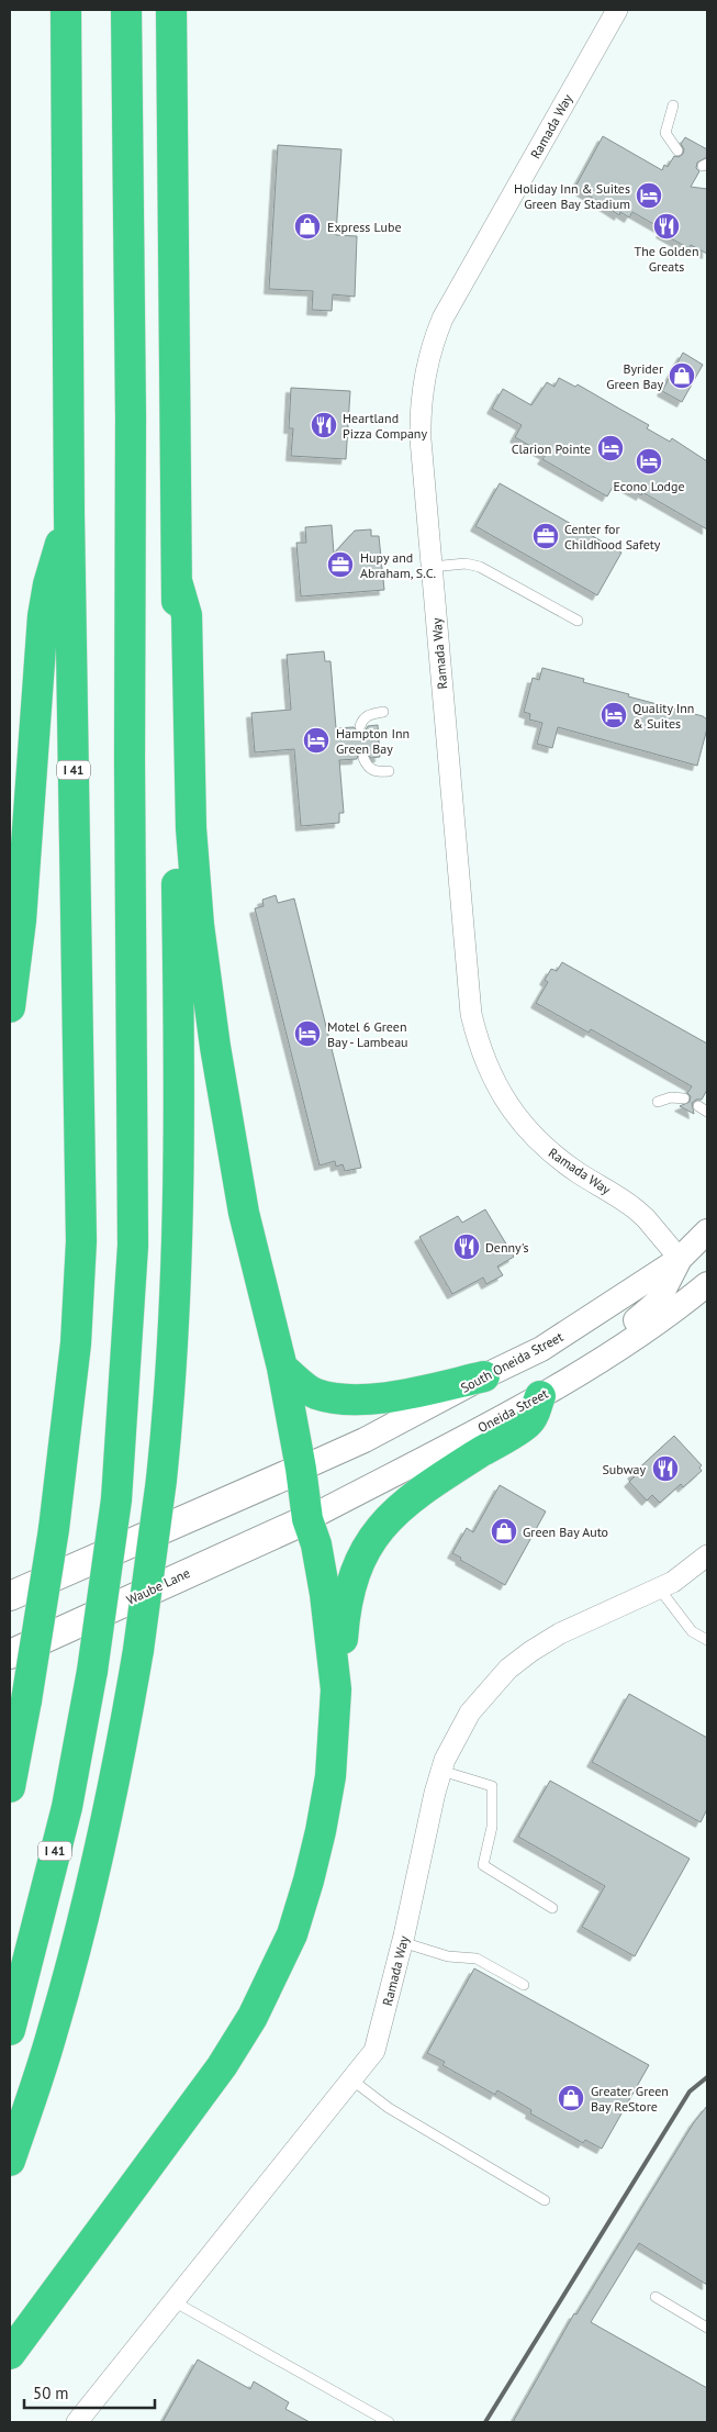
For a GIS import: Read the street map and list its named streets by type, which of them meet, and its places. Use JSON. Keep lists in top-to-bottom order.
{
  "streets": {
    "highway": ["I 41"],
    "main road": ["Waube Lane"],
    "street": ["Ramada Way", "South Oneida Street", "Oneida Street"]
  },
  "crossings": [
    ["Ramada Way", "South Oneida Street"],
    ["Oneida Street", "Waube Lane"]
  ],
  "places": {
    "hotel": [
      "Holiday Inn & Suites Green Bay Stadium",
      "Clarion Pointe",
      "Econo Lodge",
      "Quality Inn & Suites",
      "Hampton Inn Green Bay",
      "Motel 6 Green Bay - Lambeau"
    ],
    "shop": [
      "Express Lube",
      "Byrider Green Bay",
      "Green Bay Auto",
      "Greater Green Bay ReStore"
    ],
    "restaurant": [
      "The Golden Greats",
      "Heartland Pizza Company",
      "Denny's",
      "Subway"
    ],
    "office": ["Center for Childhood Safety", "Hupy and Abraham, S.C."]
  },
  "scale_bar": "50 m"
}
